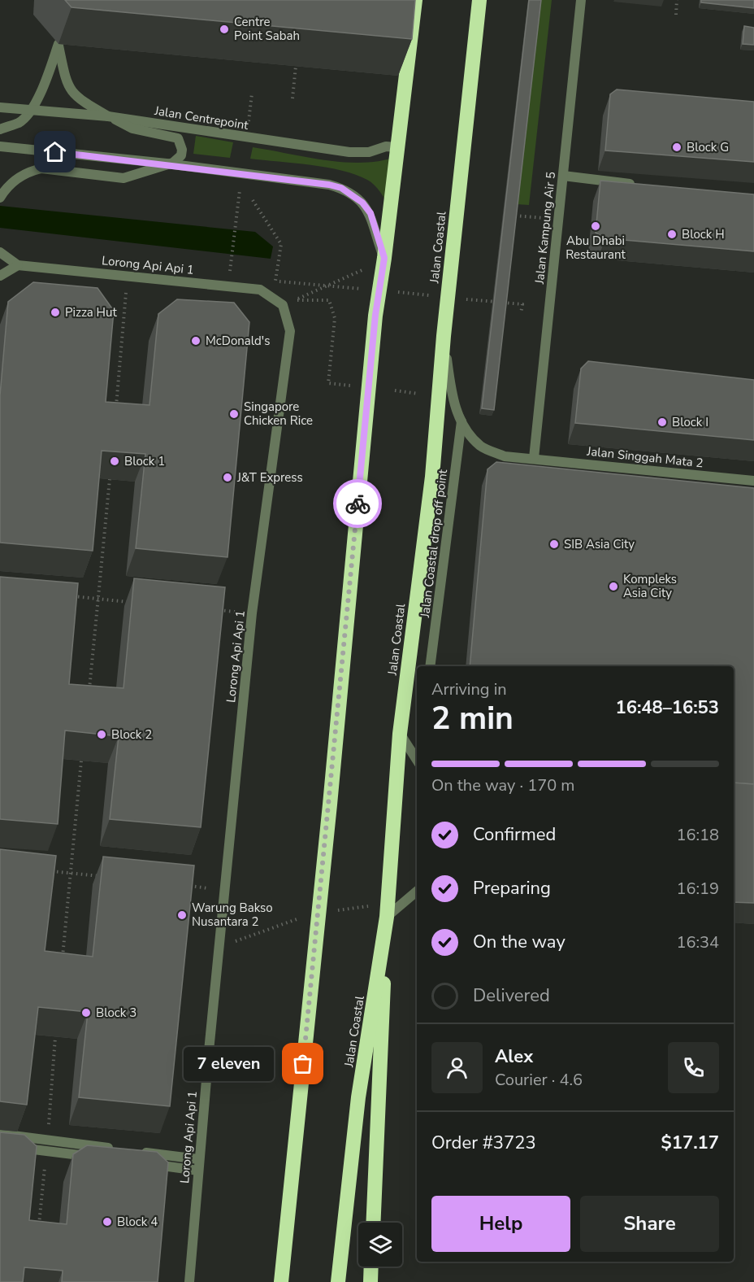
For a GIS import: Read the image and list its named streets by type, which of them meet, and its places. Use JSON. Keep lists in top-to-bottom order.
{
  "streets": {
    "highway": ["Jalan Coastal"],
    "street": [
      "Jalan Centrepoint",
      "Jalan Kampung Air 5",
      "Lorong Api Api 1",
      "Jalan Singgah Mata 2",
      "Jalan Coastal drop off point"
    ]
  },
  "crossings": [
    ["Jalan Kampung Air 5", "Jalan Singgah Mata 2"],
    ["Jalan Singgah Mata 2", "Jalan Coastal drop off point"]
  ],
  "places": [
    "Centre Point Sabah",
    "Block G",
    "Abu Dhabi Restaurant",
    "Block H",
    "Pizza Hut",
    "McDonald's",
    "Singapore Chicken Rice",
    "Block I",
    "Block 1",
    "J&T Express",
    "SIB Asia City",
    "Kompleks Asia City",
    "Block 2",
    "Warung Bakso Nusantara 2",
    "Block 3",
    "7 eleven",
    "Block 4"
  ],
  "page": {
    "heading": ["2 min", "Arriving in", "16:48–16:53"],
    "panel": [
      "Alex",
      "Courier · 4.6",
      "Order #3723",
      "$17.17"
    ],
    "bar": "On the way · 170 m",
    "list": [
      ["Confirmed", "16:18"],
      ["Preparing", "16:19"],
      ["On the way", "16:34"],
      "Delivered"
    ],
    "bubble": "7 eleven",
    "buttons": ["Help", "Share"]
  }
}
